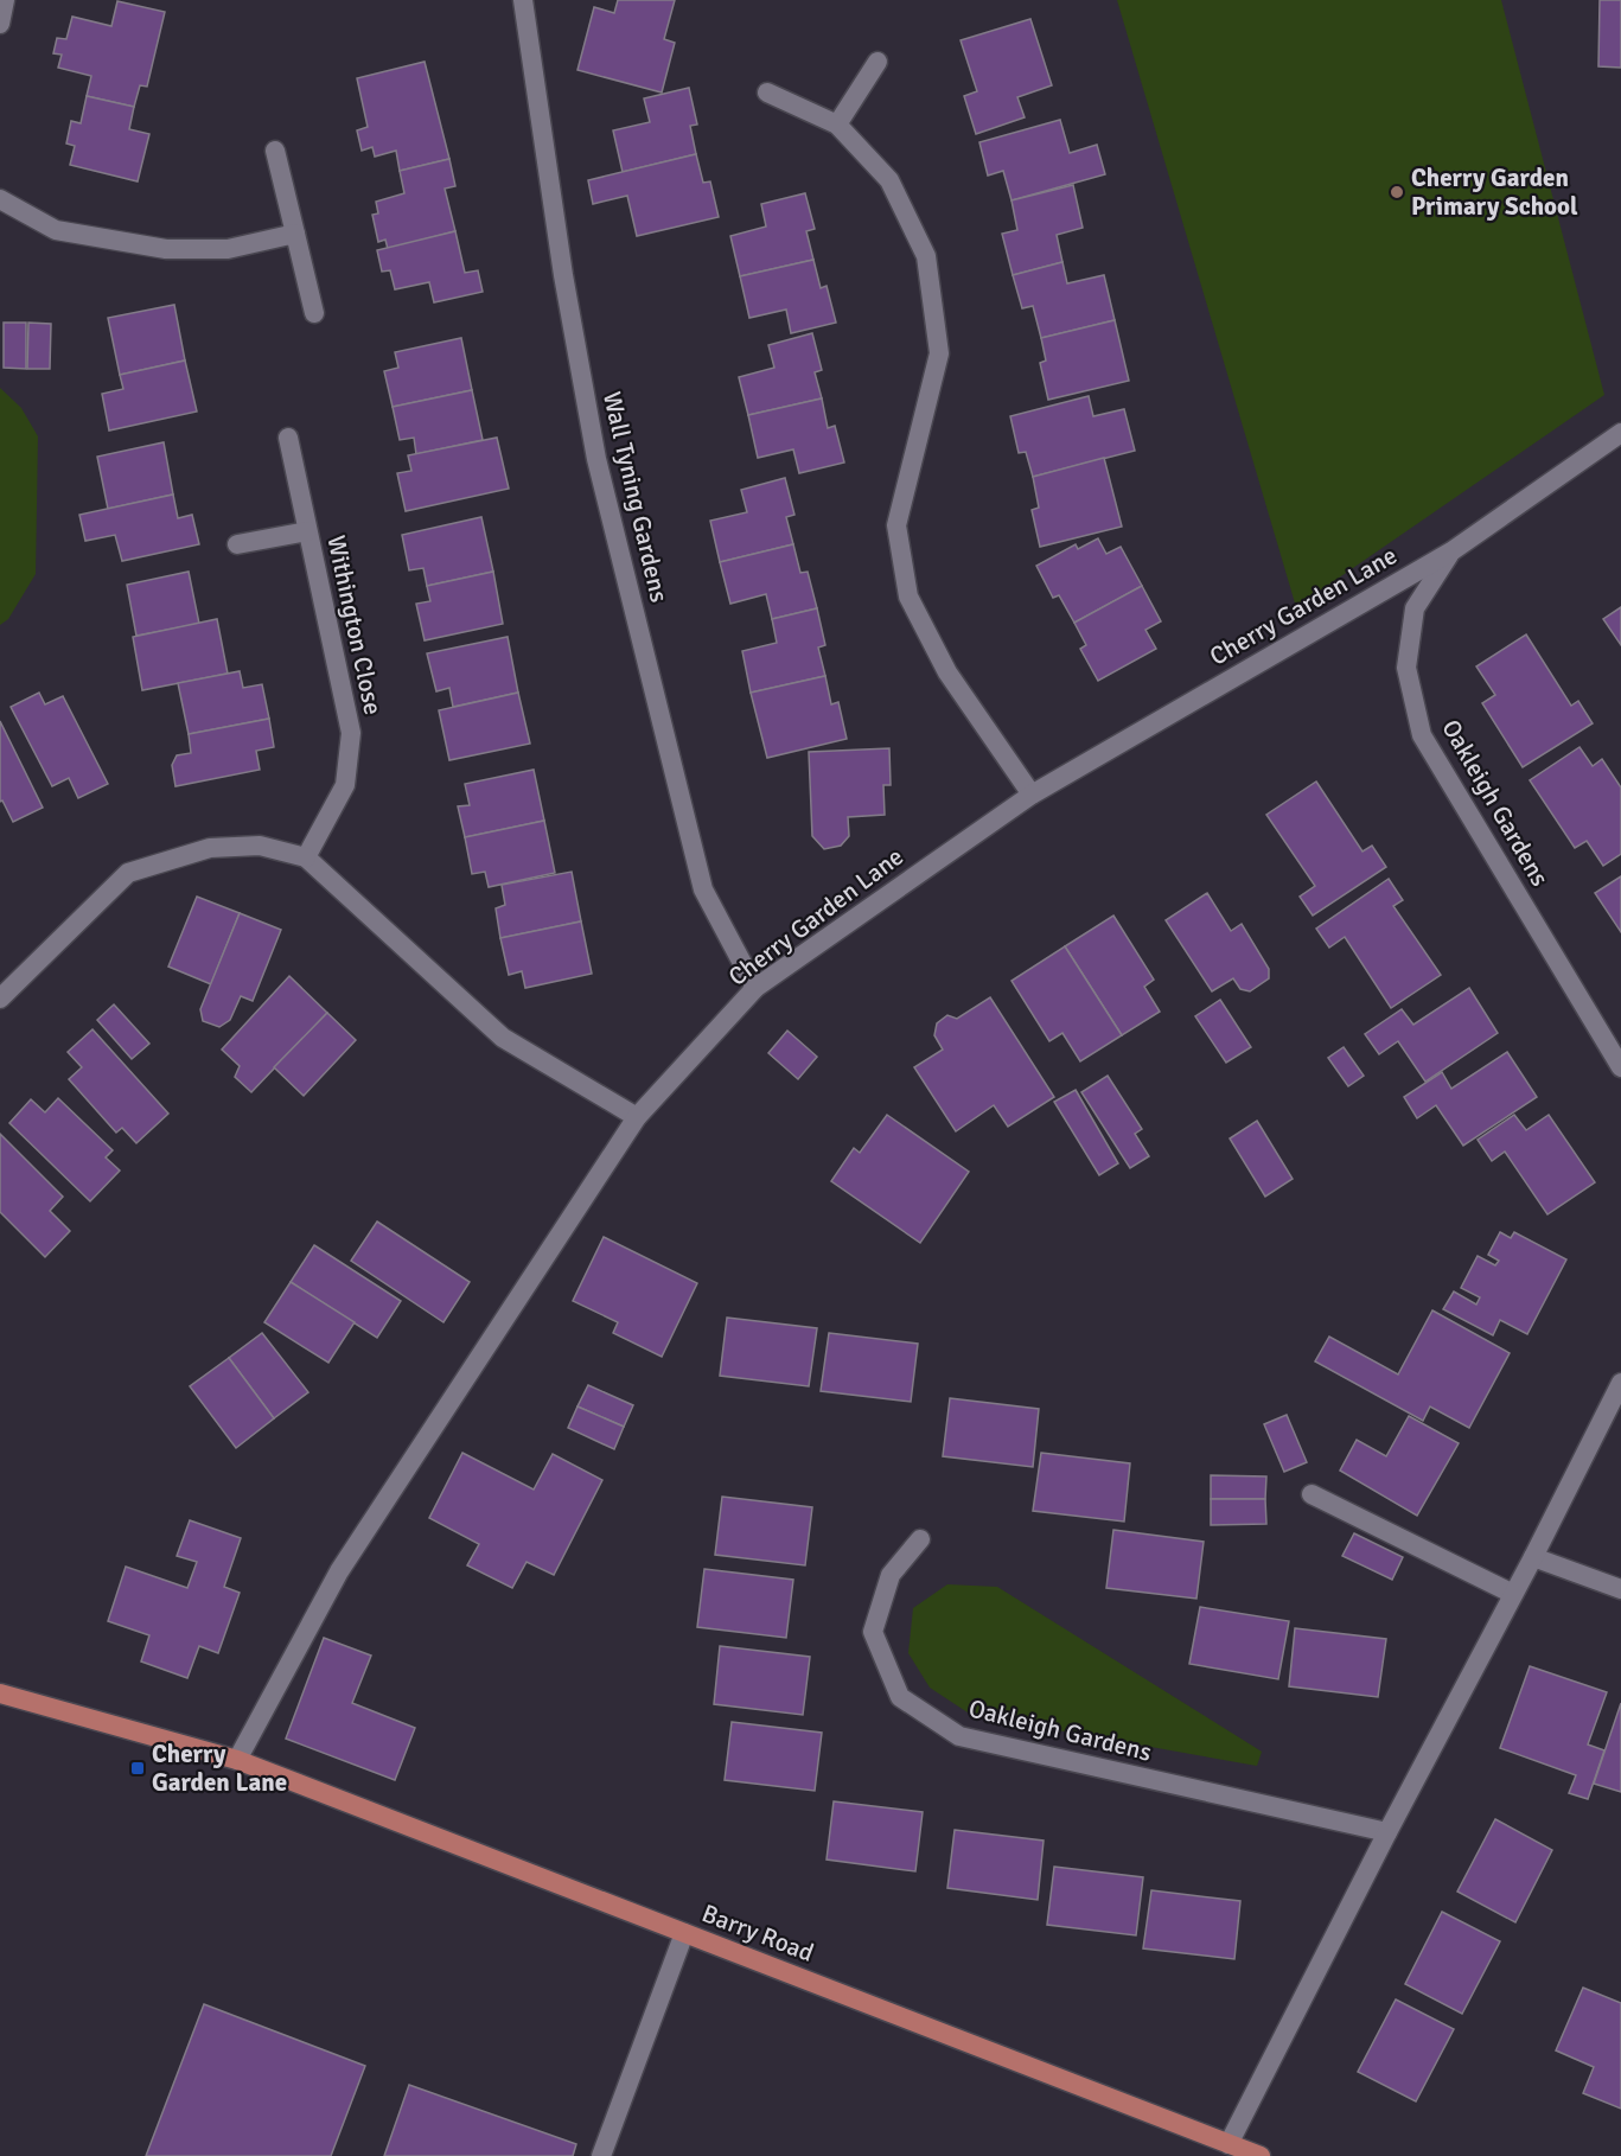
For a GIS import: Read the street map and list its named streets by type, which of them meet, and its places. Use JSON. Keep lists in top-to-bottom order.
{
  "streets": {
    "main road": ["Barry Road"],
    "street": [
      "Wall Tyning Gardens",
      "Cherry Garden Lane",
      "Withington Close",
      "Oakleigh Gardens"
    ]
  },
  "crossings": [
    ["Wall Tyning Gardens", "Cherry Garden Lane"],
    ["Cherry Garden Lane", "Oakleigh Gardens"],
    ["Cherry Garden Lane", "Barry Road"]
  ],
  "places": {
    "other": ["Cherry Garden Primary School"],
    "transit": ["Cherry Garden Lane"]
  }
}
